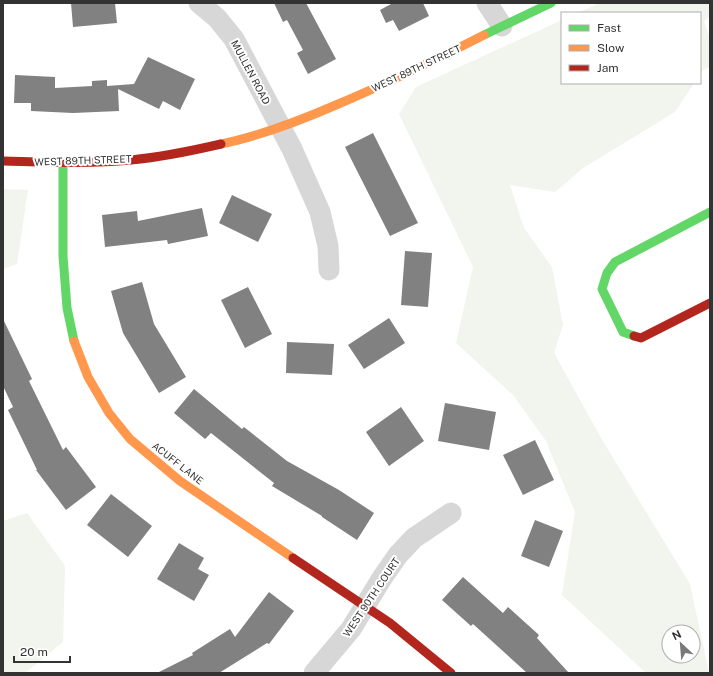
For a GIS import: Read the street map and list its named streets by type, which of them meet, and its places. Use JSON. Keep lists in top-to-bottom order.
{
  "streets": {
    "street": [
      "WEST 89TH STREET",
      "MULLEN ROAD",
      "ACUFF LANE",
      "WEST 90TH COURT"
    ]
  },
  "crossings": [
    ["WEST 89TH STREET", "MULLEN ROAD"],
    ["WEST 89TH STREET", "ACUFF LANE"],
    ["ACUFF LANE", "WEST 90TH COURT"]
  ],
  "legend": ["Fast", "Slow", "Jam"],
  "scale_bar": "20 m",
  "north": "top left"
}
